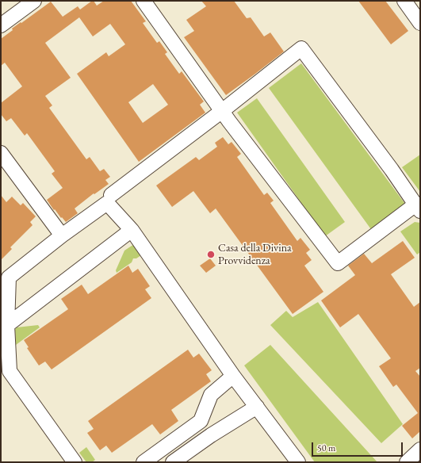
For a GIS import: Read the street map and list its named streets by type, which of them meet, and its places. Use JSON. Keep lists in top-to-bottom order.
{
  "places": ["Casa della Divina Provvidenza"],
  "scale_bar": "50 m"
}
